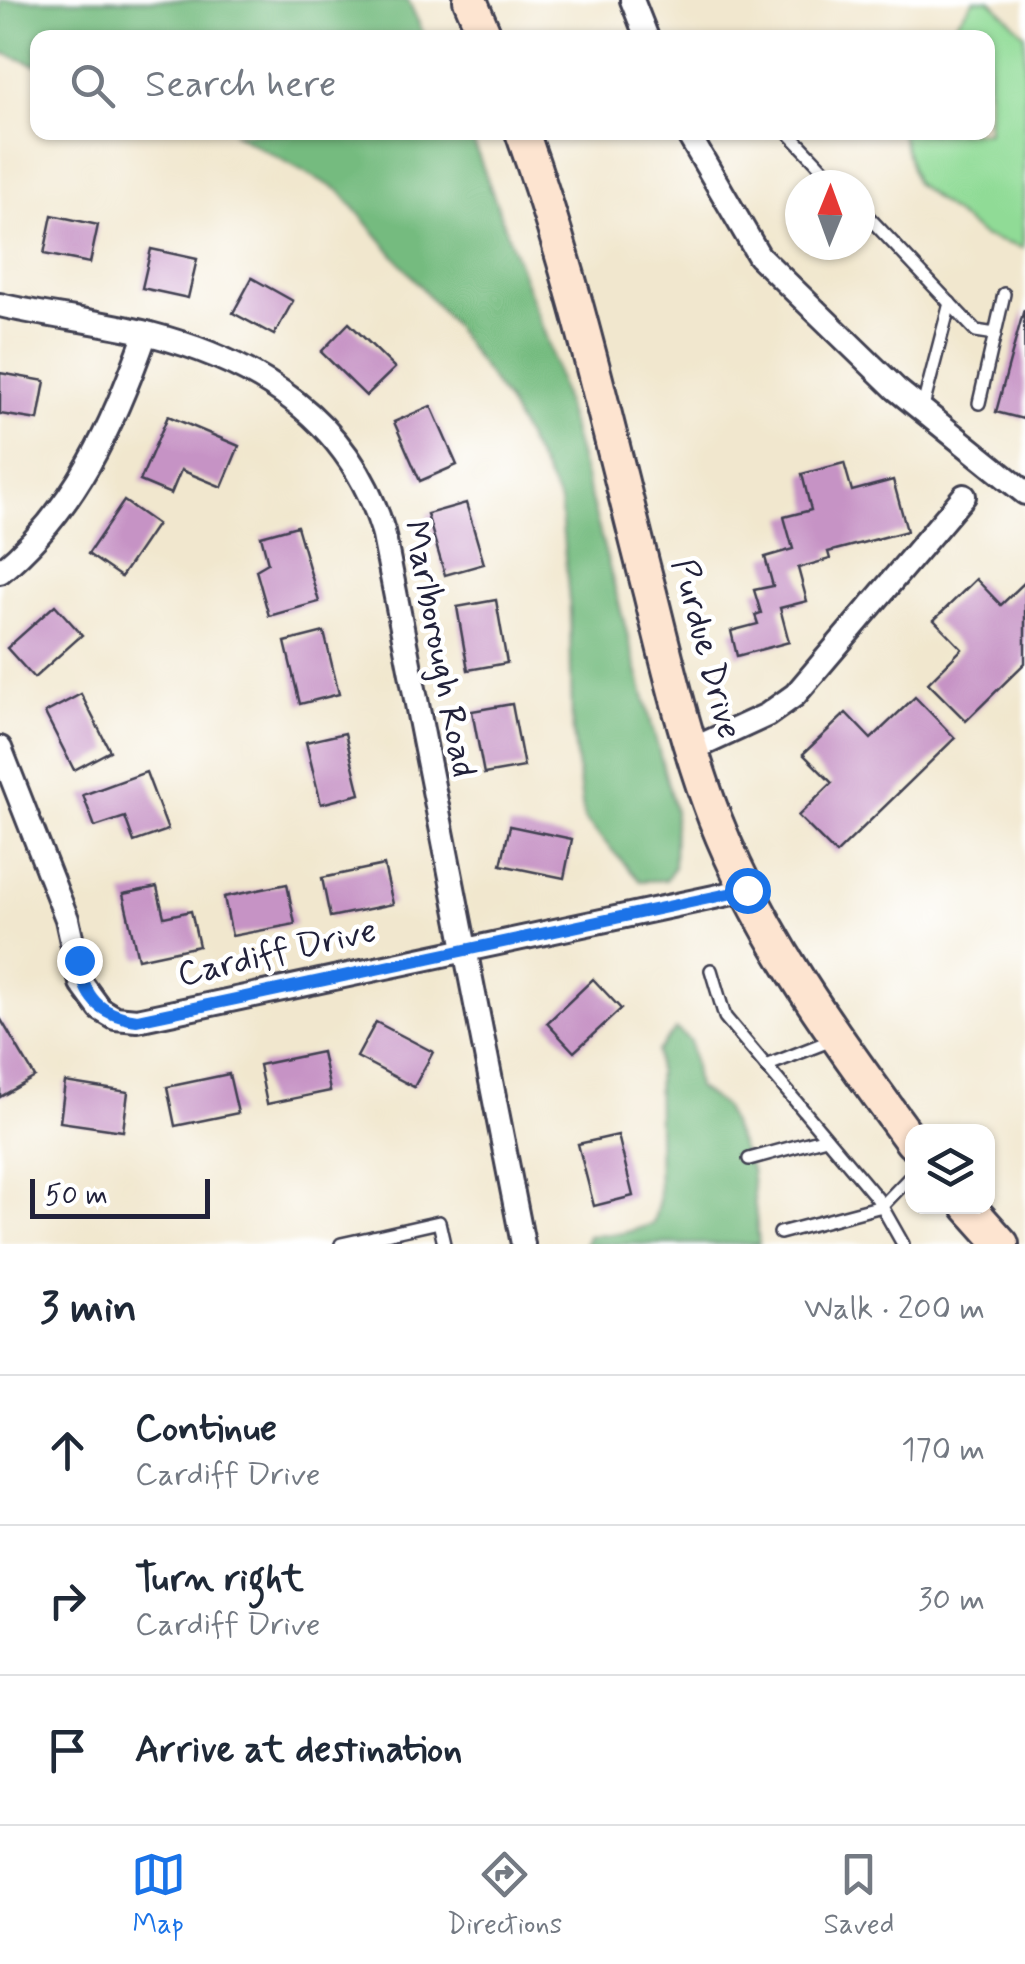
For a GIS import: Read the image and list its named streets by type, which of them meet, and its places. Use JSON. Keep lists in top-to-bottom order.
{
  "streets": {
    "street": ["Marlborough Road", "Purdue Drive", "Cardiff Drive"]
  },
  "crossings": [
    ["Marlborough Road", "Cardiff Drive"],
    ["Purdue Drive", "Cardiff Drive"]
  ],
  "scale_bar": "50 m",
  "north": "top",
  "page": {
    "search": "Search here",
    "scale": "50 m",
    "heading": ["3 min", "Walk · 200 m"],
    "list": [
      ["Continue", "Cardiff Drive", "170 m"],
      ["Turn right", "Cardiff Drive", "30 m"],
      "Arrive at destination"
    ],
    "nav": ["Map", "Directions", "Saved"]
  }
}
